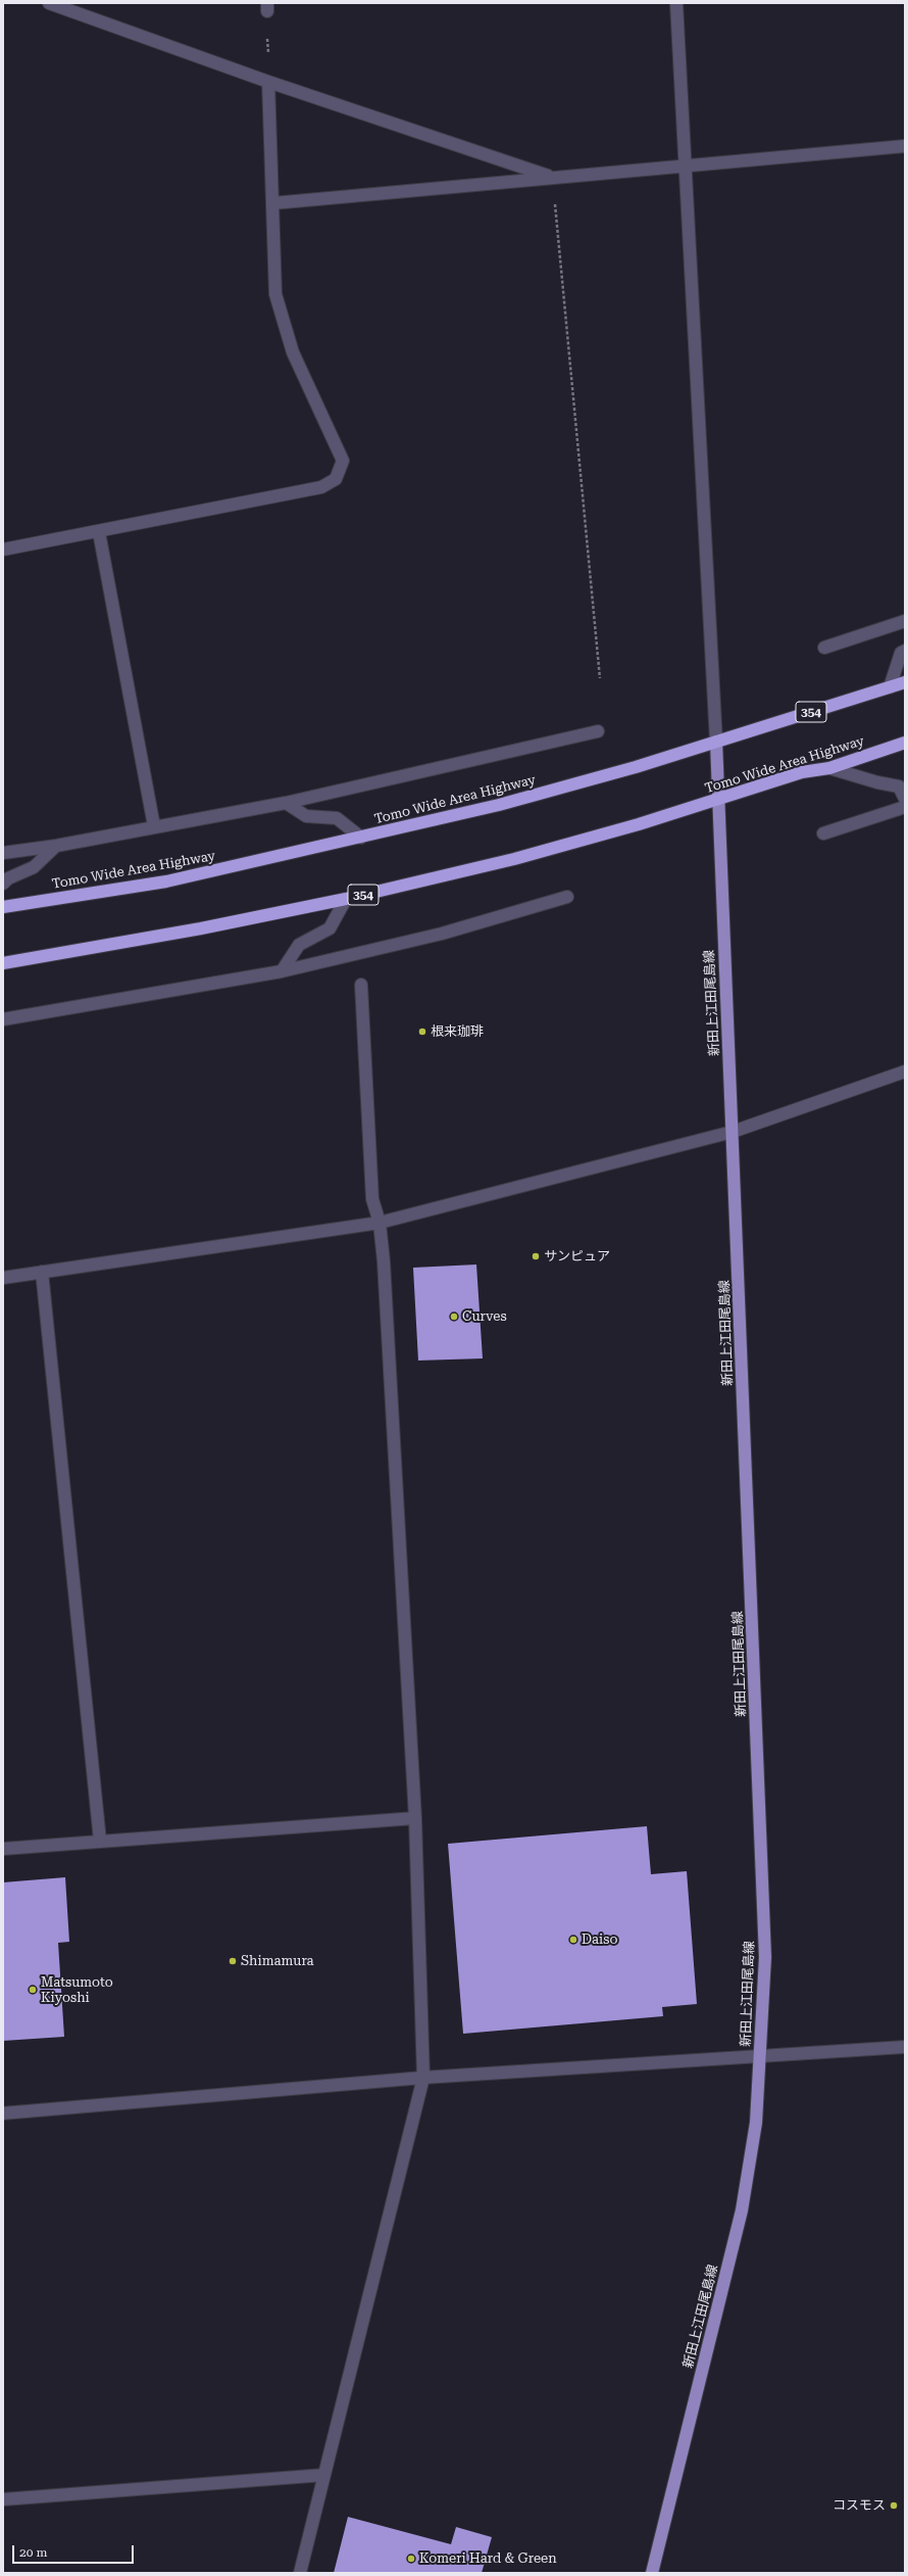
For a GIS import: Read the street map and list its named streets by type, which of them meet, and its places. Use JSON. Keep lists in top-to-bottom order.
{
  "streets": {
    "highway": ["354", "Tomo Wide Area Highway"],
    "main road": ["新田上江田尾島線"]
  },
  "crossings": [
    ["Tomo Wide Area Highway", "新田上江田尾島線"]
  ],
  "places": [
    "根来珈琲",
    "サンピュア",
    "Curves",
    "Daiso",
    "Shimamura",
    "Matsumoto Kiyoshi",
    "コスモス",
    "Komeri Hard & Green"
  ],
  "scale_bar": "20 m"
}
